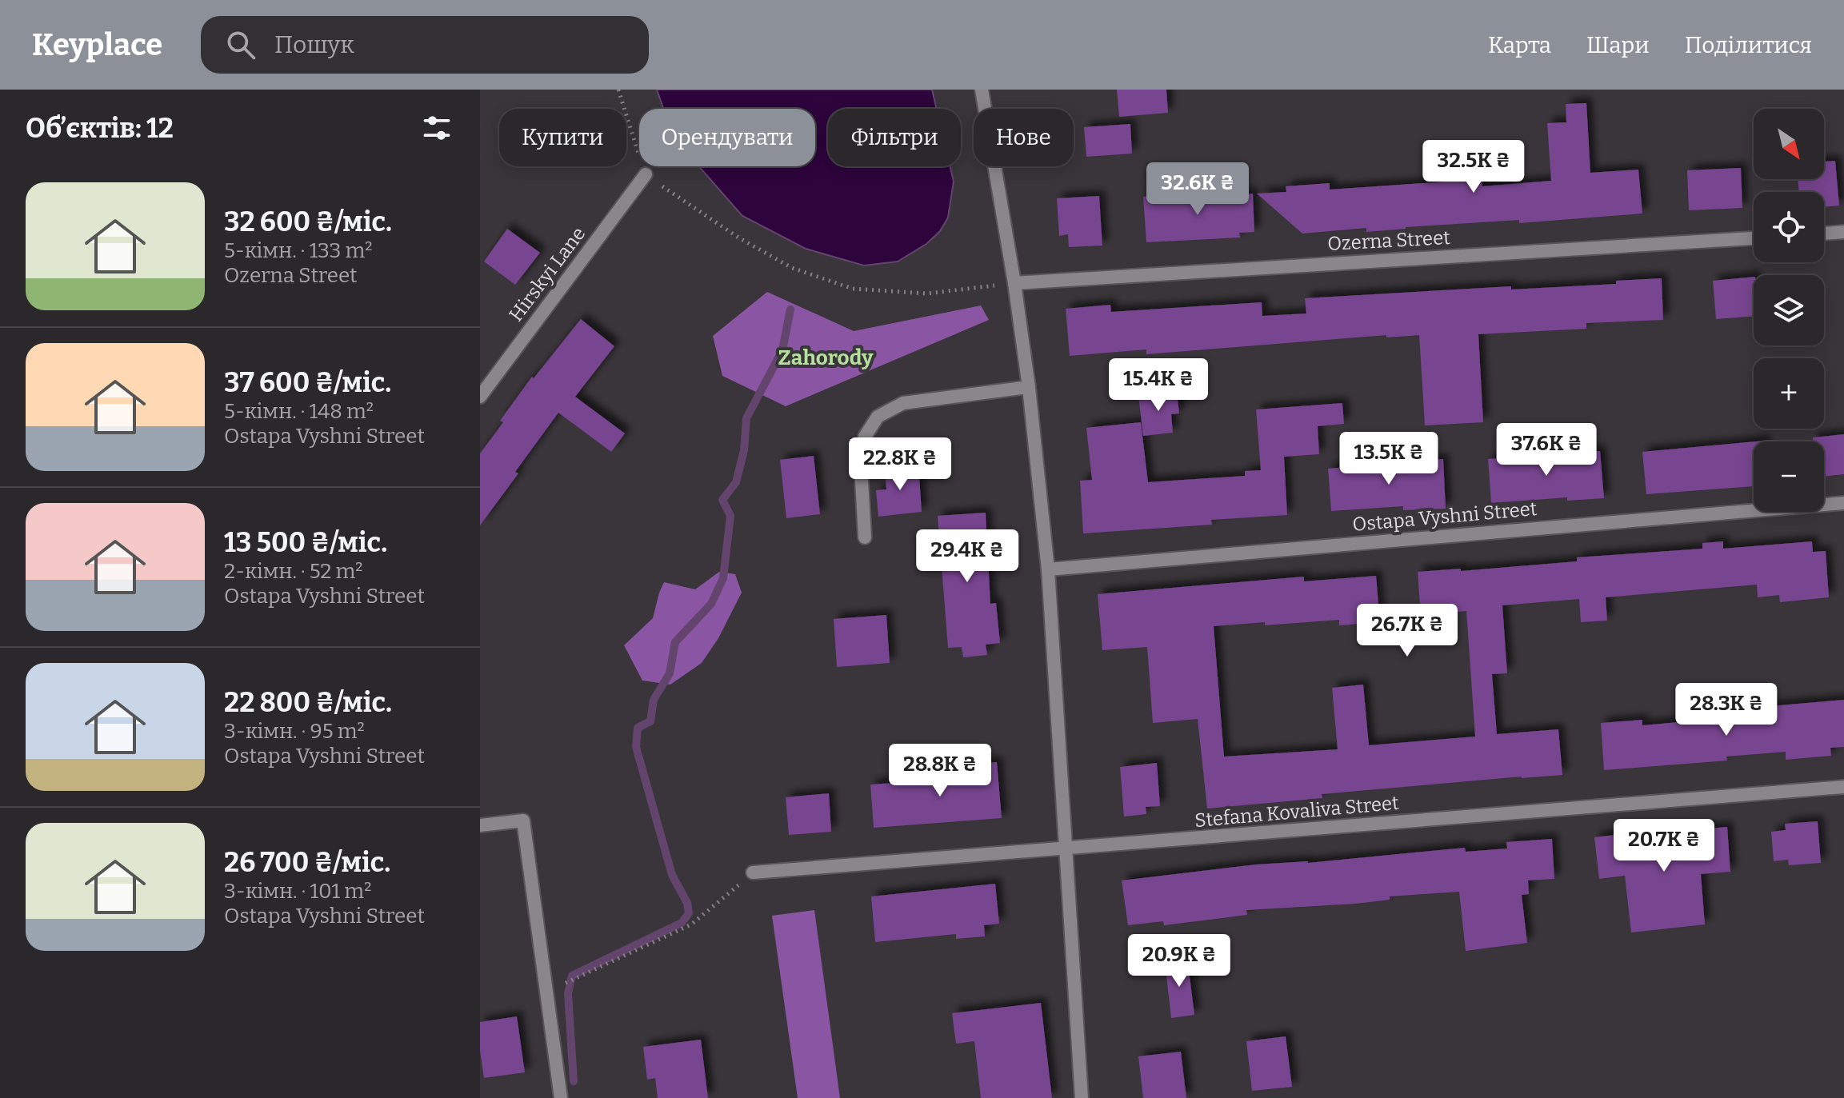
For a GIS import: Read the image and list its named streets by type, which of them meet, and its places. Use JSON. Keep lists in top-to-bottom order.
{
  "streets": {
    "street": [
      "Ozerna Street",
      "Hirskyi Lane",
      "Ostapa Vyshni Street",
      "Stefana Kovaliva Street"
    ]
  },
  "districts": ["Zahorody"],
  "north": "bottom right",
  "page": {
    "header": "Keyplace",
    "search": "Пошук",
    "nav": ["Карта", "Шари", "Поділитися"],
    "heading": "Об’єктів: 12",
    "map_buttons": ["+", "−"],
    "chip": [
      "Купити",
      "Орендувати",
      "Фільтри",
      "Нове"
    ],
    "price": [
      "32.5K ₴",
      "32.6K ₴",
      "15.4K ₴",
      "37.6K ₴",
      "13.5K ₴",
      "22.8K ₴",
      "29.4K ₴",
      "26.7K ₴",
      "28.3K ₴",
      "28.8K ₴",
      "20.7K ₴",
      "20.9K ₴"
    ],
    "list": [
      {
        "name": "32 600 ₴/міс.",
        "note": "5-кімн. · 133 m² · Ozerna Street"
      },
      {
        "name": "37 600 ₴/міс.",
        "note": "5-кімн. · 148 m² · Ostapa Vyshni Street"
      },
      {
        "name": "13 500 ₴/міс.",
        "note": "2-кімн. · 52 m² · Ostapa Vyshni Street"
      },
      {
        "name": "22 800 ₴/міс.",
        "note": "3-кімн. · 95 m² · Ostapa Vyshni Street"
      },
      {
        "name": "26 700 ₴/міс.",
        "note": "3-кімн. · 101 m² · Ostapa Vyshni Street"
      }
    ]
  }
}
